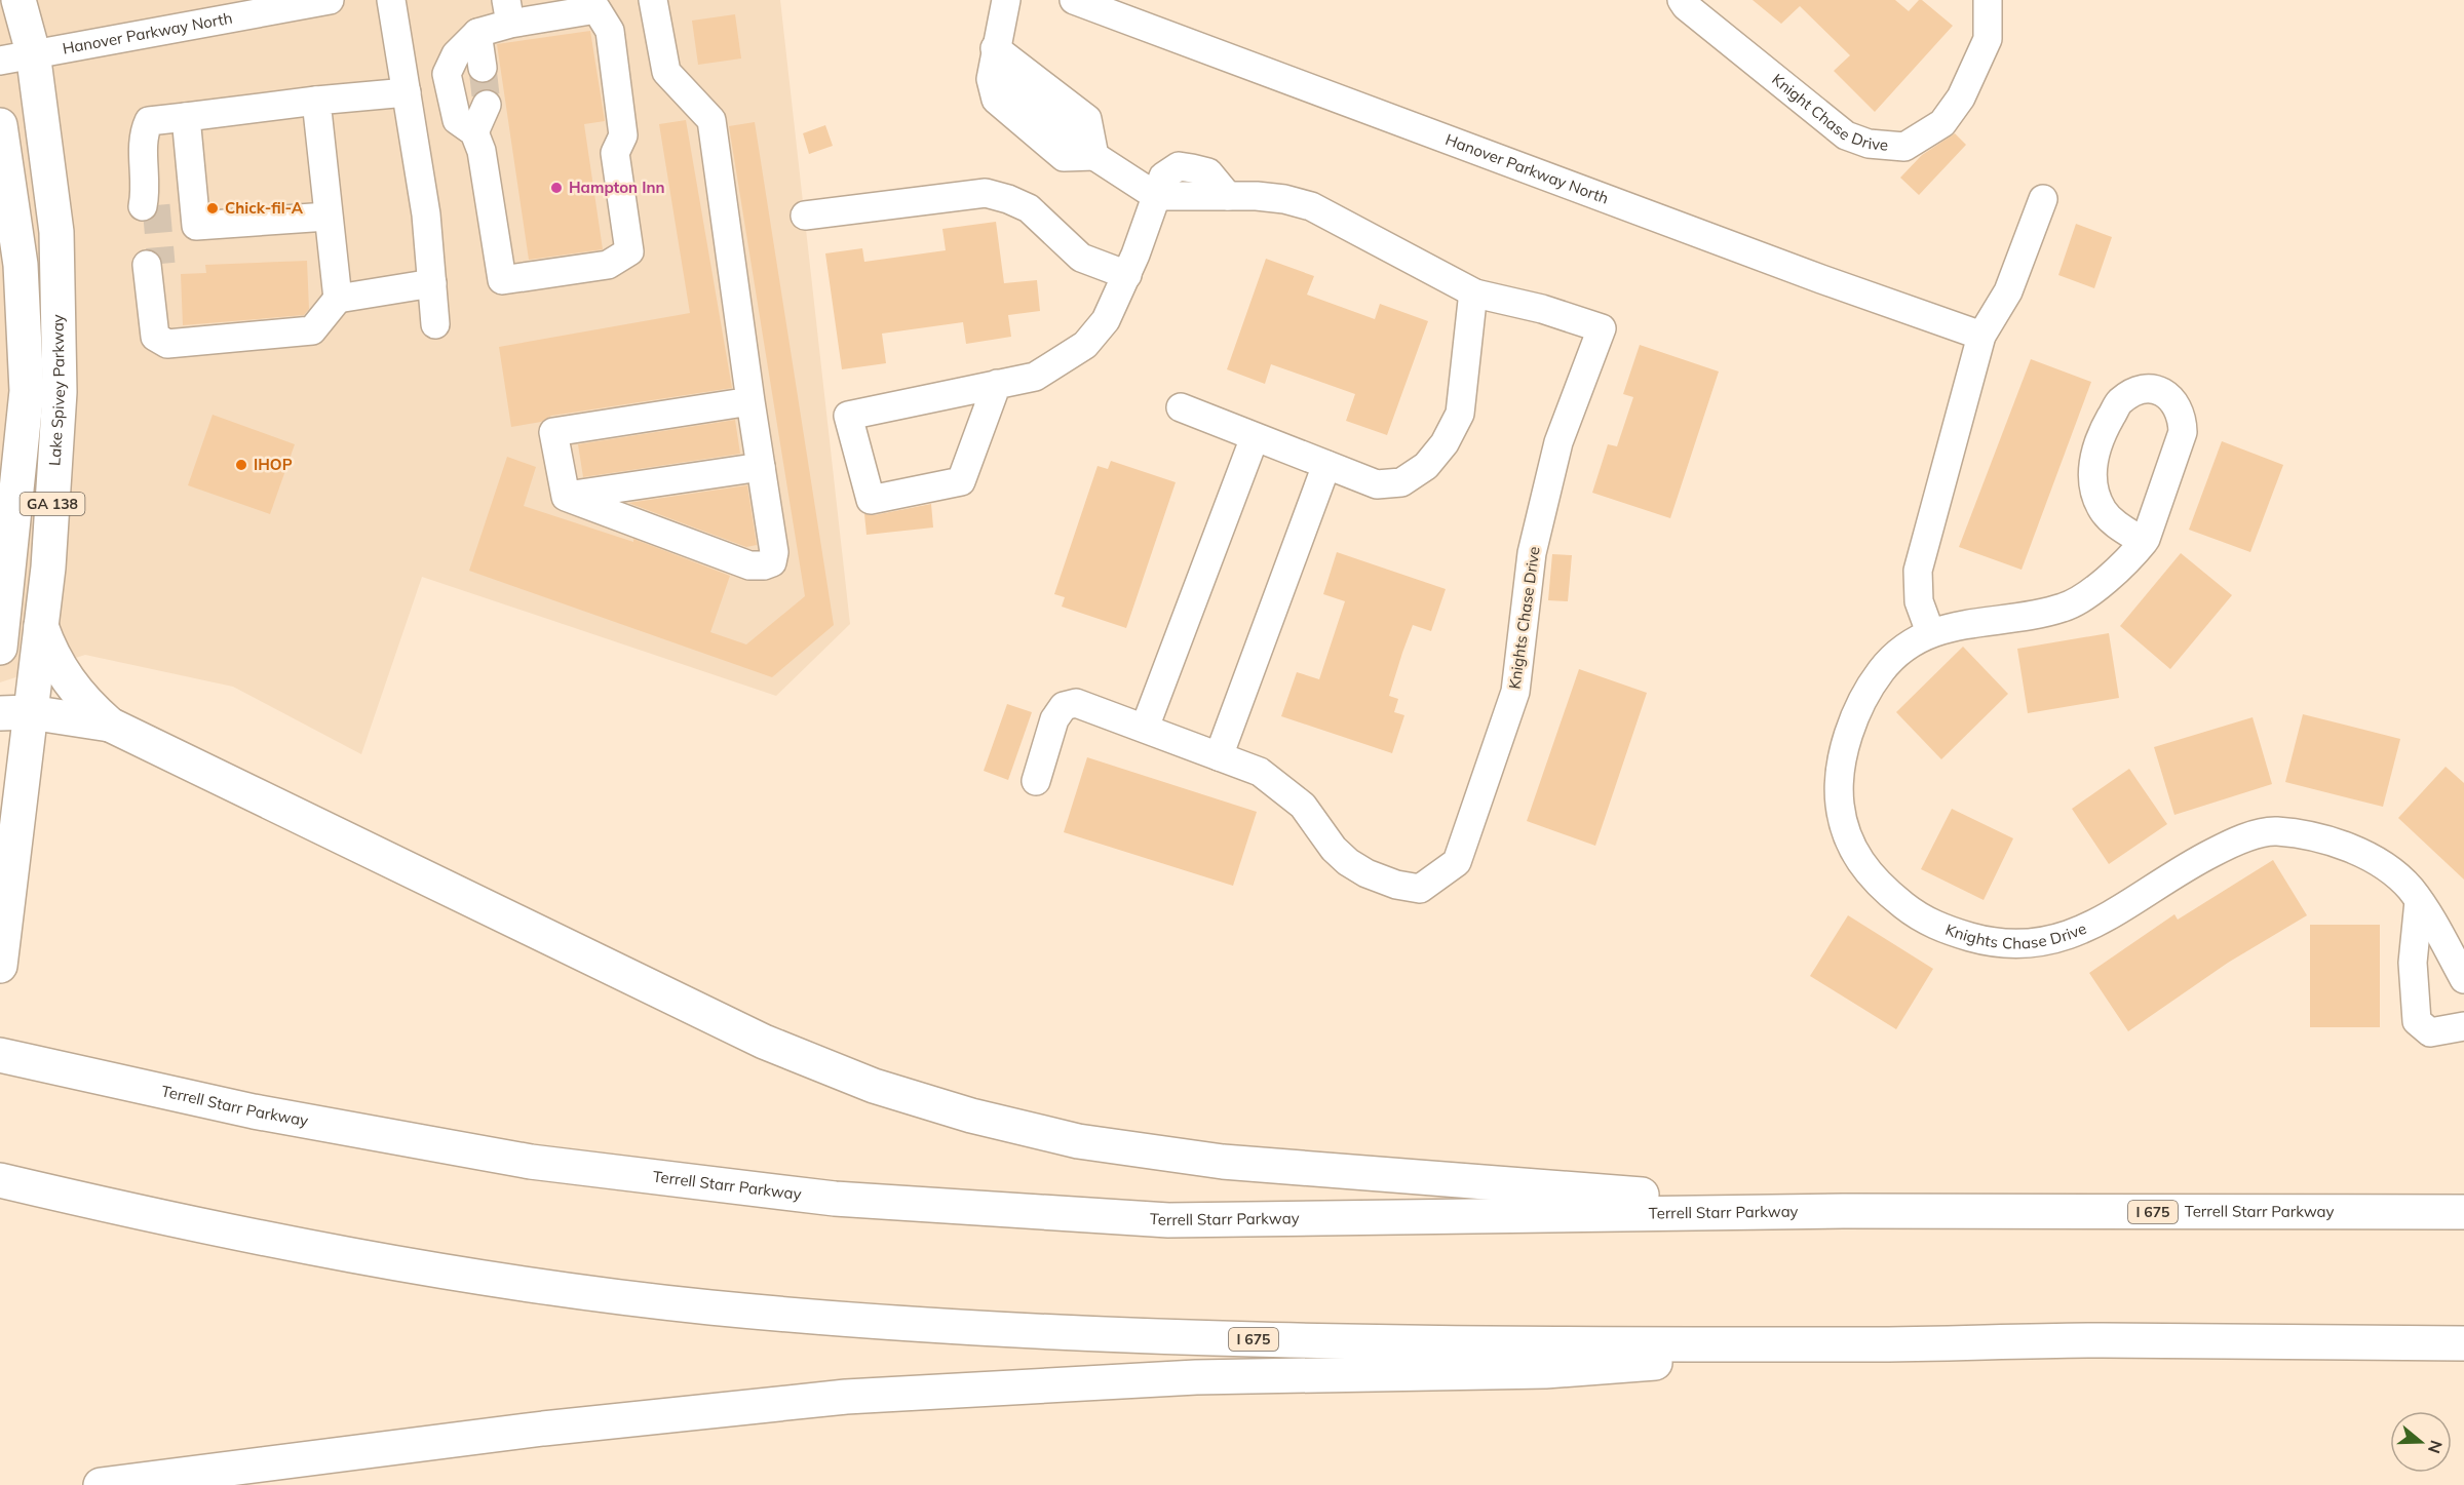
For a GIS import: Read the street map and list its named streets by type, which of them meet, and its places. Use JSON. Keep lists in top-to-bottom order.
{
  "streets": {
    "highway": [
      "Lake Spivey Parkway",
      "GA 138",
      "Terrell Starr Parkway",
      "I 675"
    ],
    "street": ["Hanover Parkway North", "Knight Chase Drive", "Knights Chase Drive"]
  },
  "crossings": [
    ["Hanover Parkway North", "Lake Spivey Parkway"]
  ],
  "places": ["Hampton Inn", "Chick-fil-A", "IHOP"],
  "north": "right"
}
